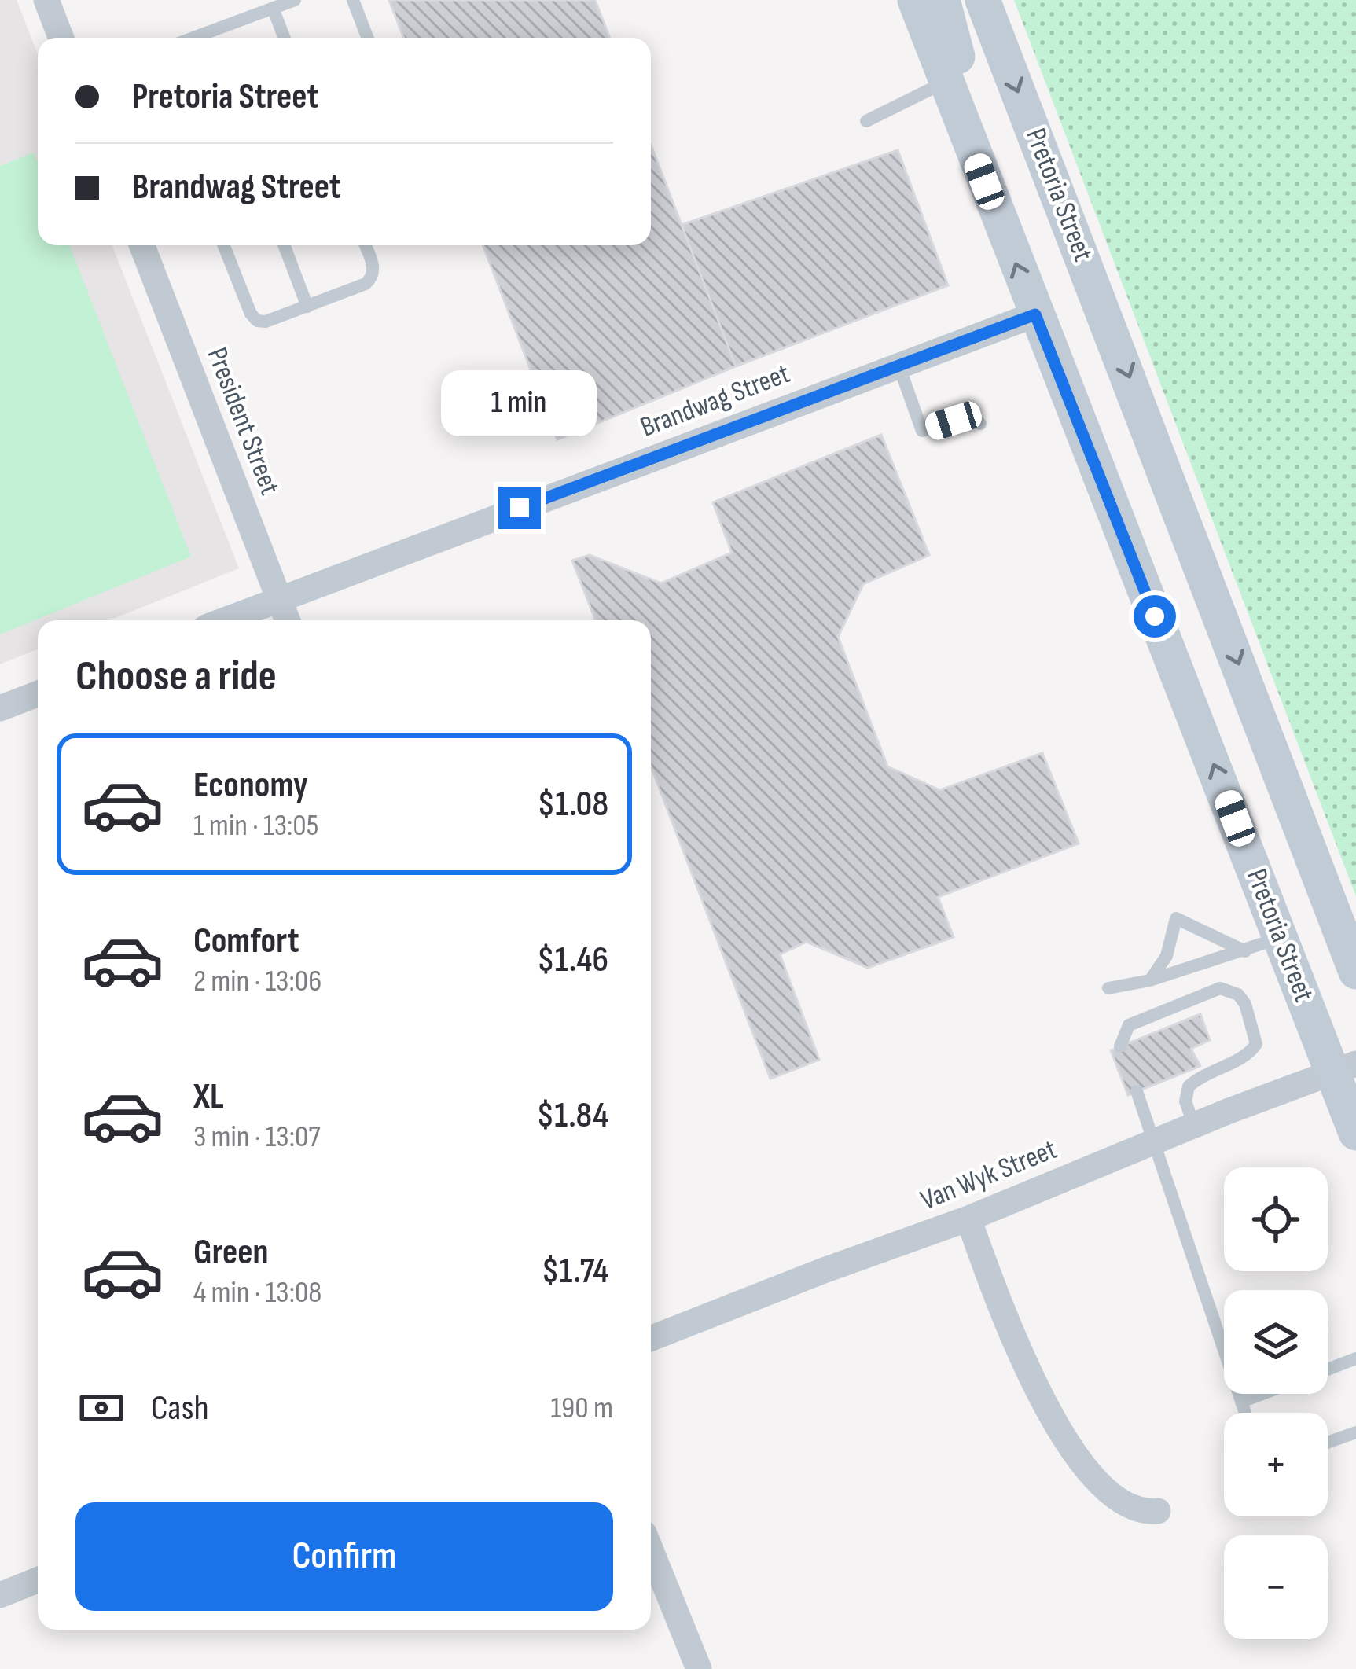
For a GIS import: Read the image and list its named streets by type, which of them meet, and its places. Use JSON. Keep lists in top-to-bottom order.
{
  "streets": {
    "main road": ["Pretoria Street"],
    "street": ["Brandwag Street", "President Street", "Van Wyk Street"]
  },
  "crossings": [
    ["Pretoria Street", "Brandwag Street"],
    ["Pretoria Street", "Van Wyk Street"],
    ["Brandwag Street", "President Street"]
  ],
  "page": {
    "banner": ["Pretoria Street", "Brandwag Street"],
    "bubble": "1 min",
    "heading": "Choose a ride",
    "list": [
      {
        "name": "Economy",
        "note": "1 min · 13:05",
        "value": "$1.08"
      },
      {
        "name": "Comfort",
        "note": "2 min · 13:06",
        "value": "$1.46"
      },
      {
        "name": "XL",
        "note": "3 min · 13:07",
        "value": "$1.84"
      },
      {
        "name": "Green",
        "note": "4 min · 13:08",
        "value": "$1.74"
      }
    ],
    "map_buttons": ["+", "−"],
    "pay": ["Cash", "190 m"],
    "buttons": "Confirm"
  }
}
